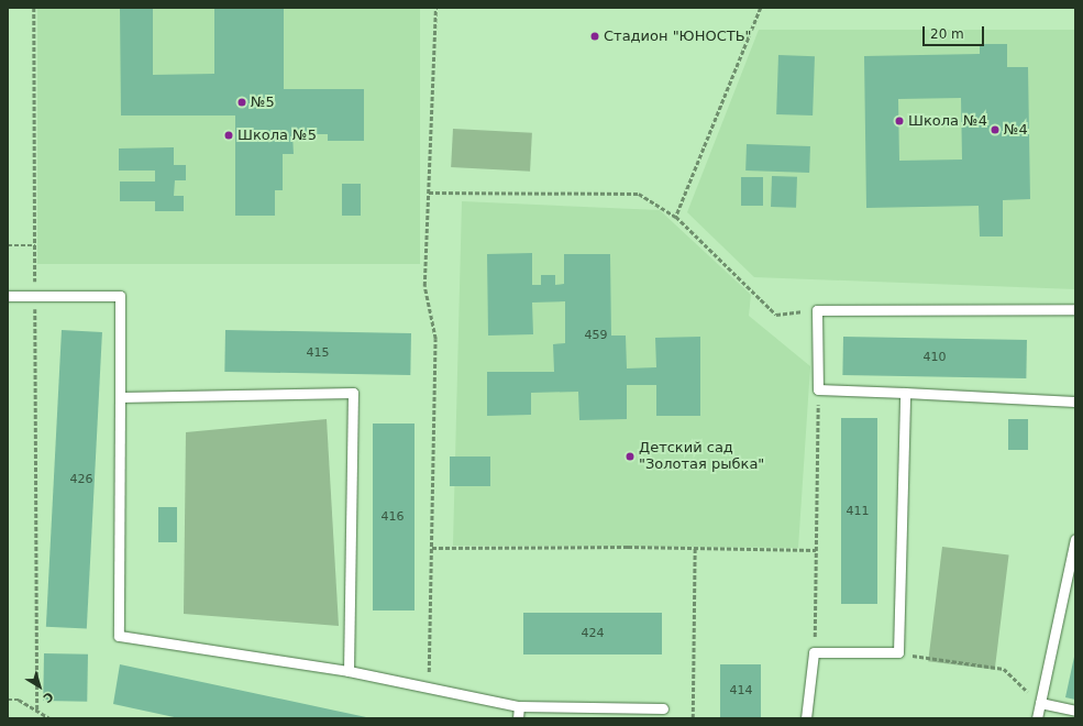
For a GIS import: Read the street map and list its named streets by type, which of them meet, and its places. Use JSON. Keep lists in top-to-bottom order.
{
  "places": [
    "Стадион \"ЮНОСТЬ\"",
    "№5",
    "Школа №4",
    "№4",
    "Школа №5",
    "Детский сад \"Золотая рыбка\""
  ],
  "house_numbers": [
    "459",
    "415",
    "410",
    "426",
    "411",
    "416",
    "424",
    "414"
  ],
  "scale_bar": "20 m",
  "north": "bottom right"
}
